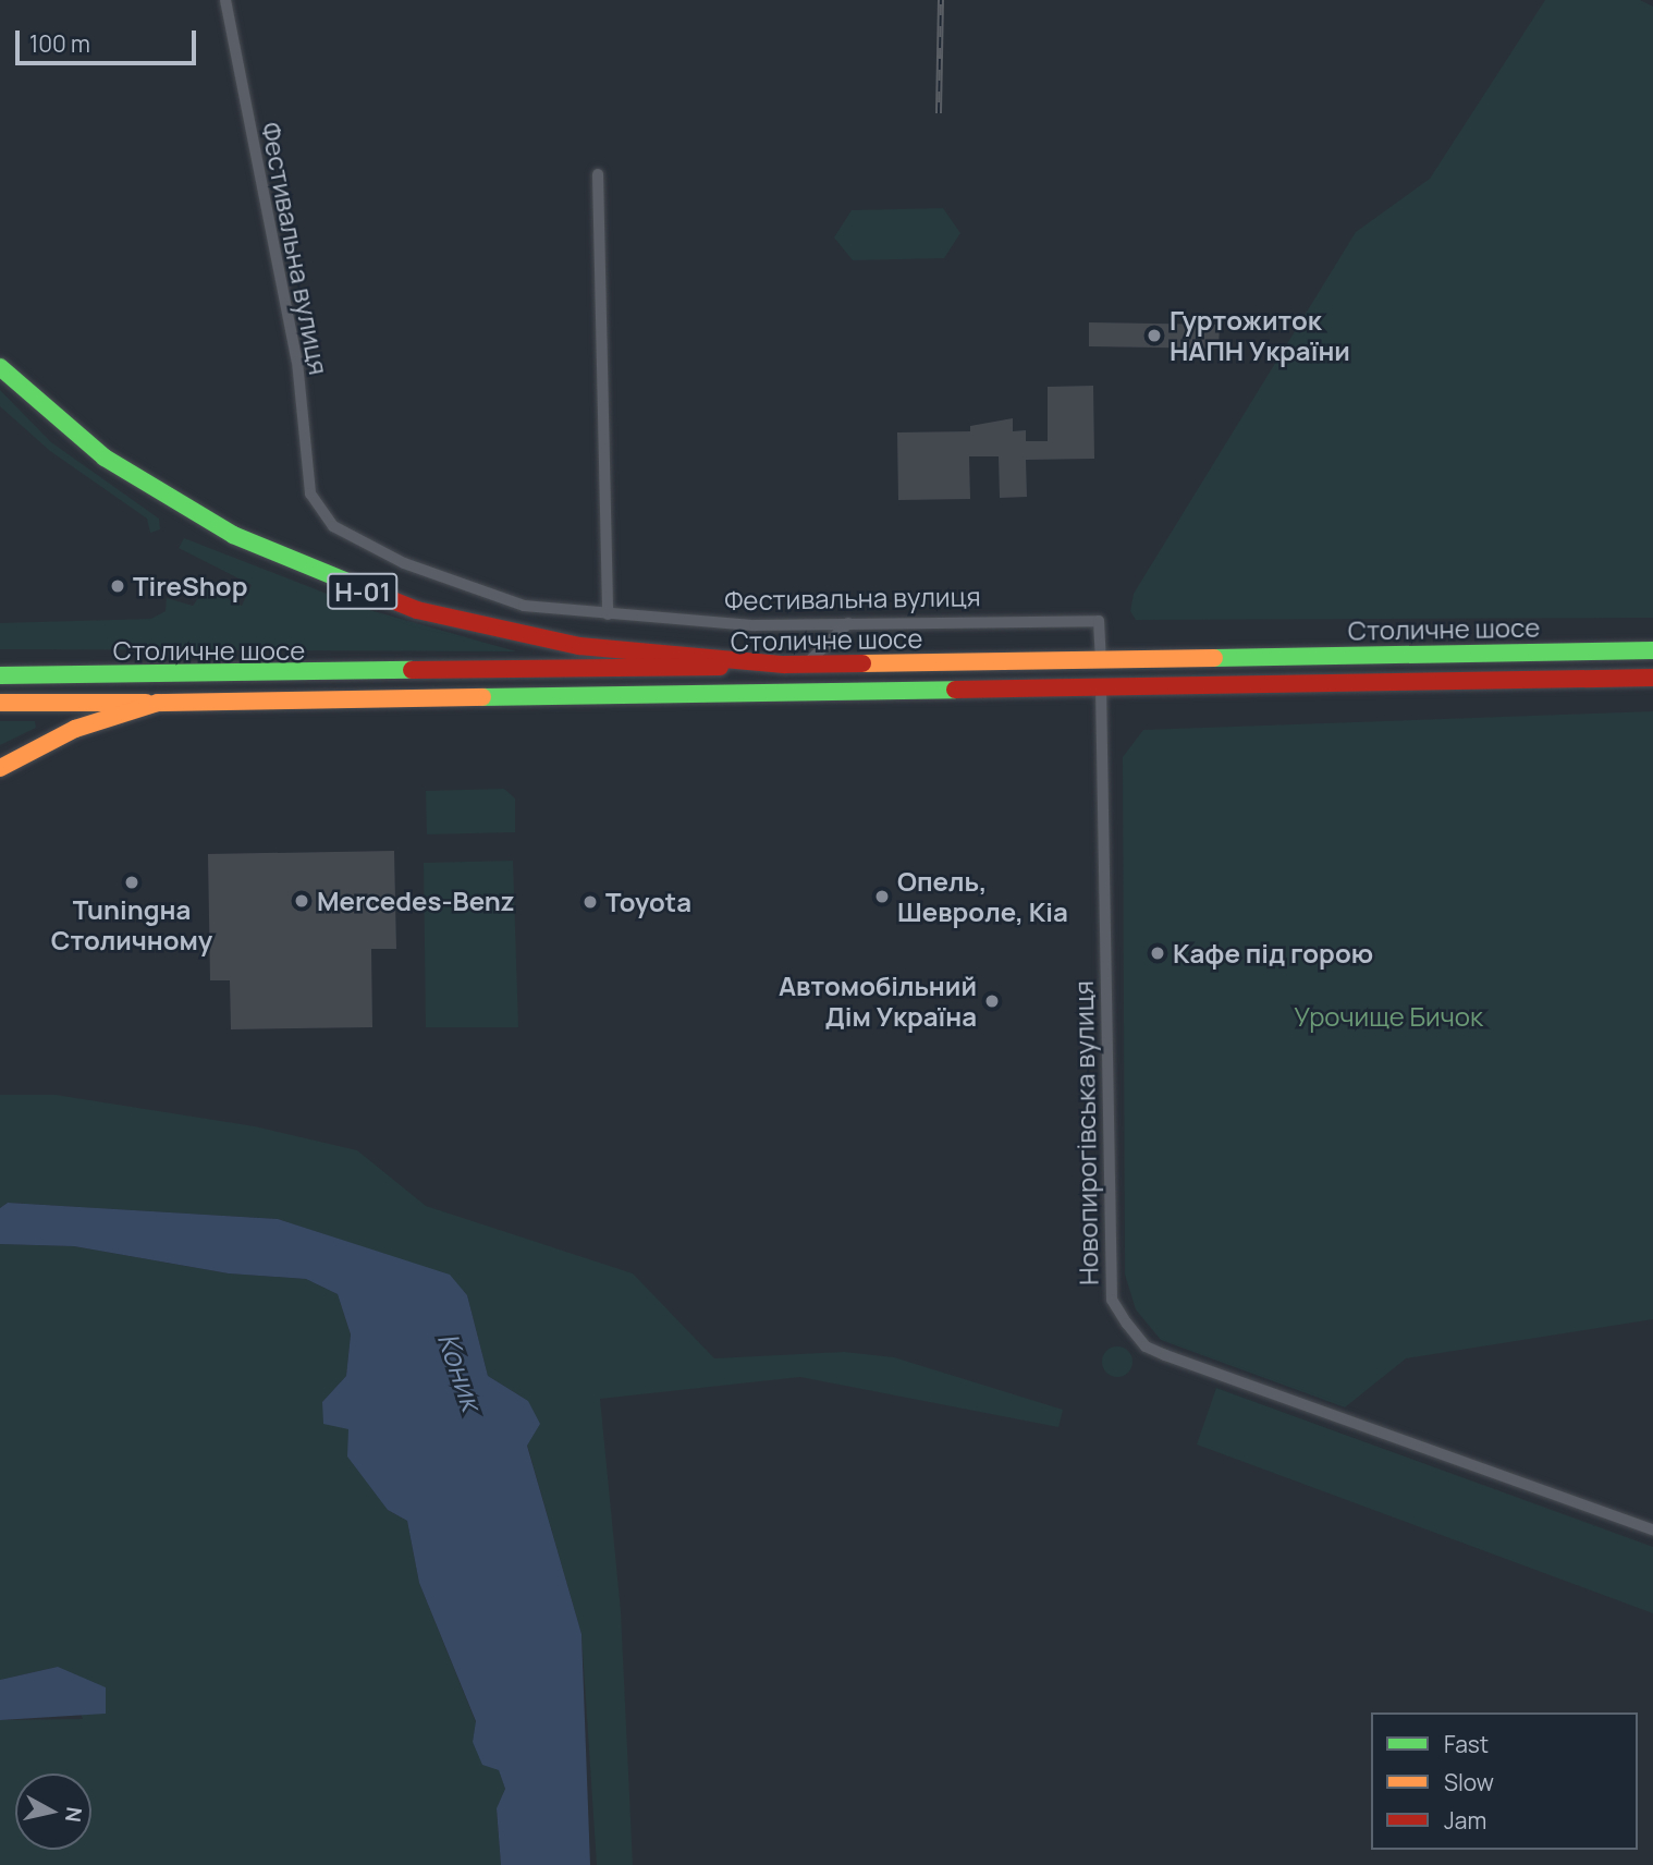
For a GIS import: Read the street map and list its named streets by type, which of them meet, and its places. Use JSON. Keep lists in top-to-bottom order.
{
  "streets": {
    "main road": ["Н-01", "Столичне шосе"],
    "street": ["Фестивальна вулиця", "Новопирогівська вулиця"]
  },
  "crossings": [
    ["Фестивальна вулиця", "Столичне шосе"],
    ["Н-01", "Столичне шосе"],
    ["Столичне шосе", "Новопирогівська вулиця"]
  ],
  "water": ["Коник"],
  "parks": ["Урочище Бичок"],
  "places": [
    "Гуртожиток НАПН України",
    "TireShop",
    "Tuningна Столичному",
    "Опель, Шевроле, Кіа",
    "Mercedes-Benz",
    "Toyota",
    "Кафе під горою",
    "Автомобільний Дім Україна"
  ],
  "legend": ["Fast", "Slow", "Jam"],
  "scale_bar": "100 m",
  "north": "right"
}
